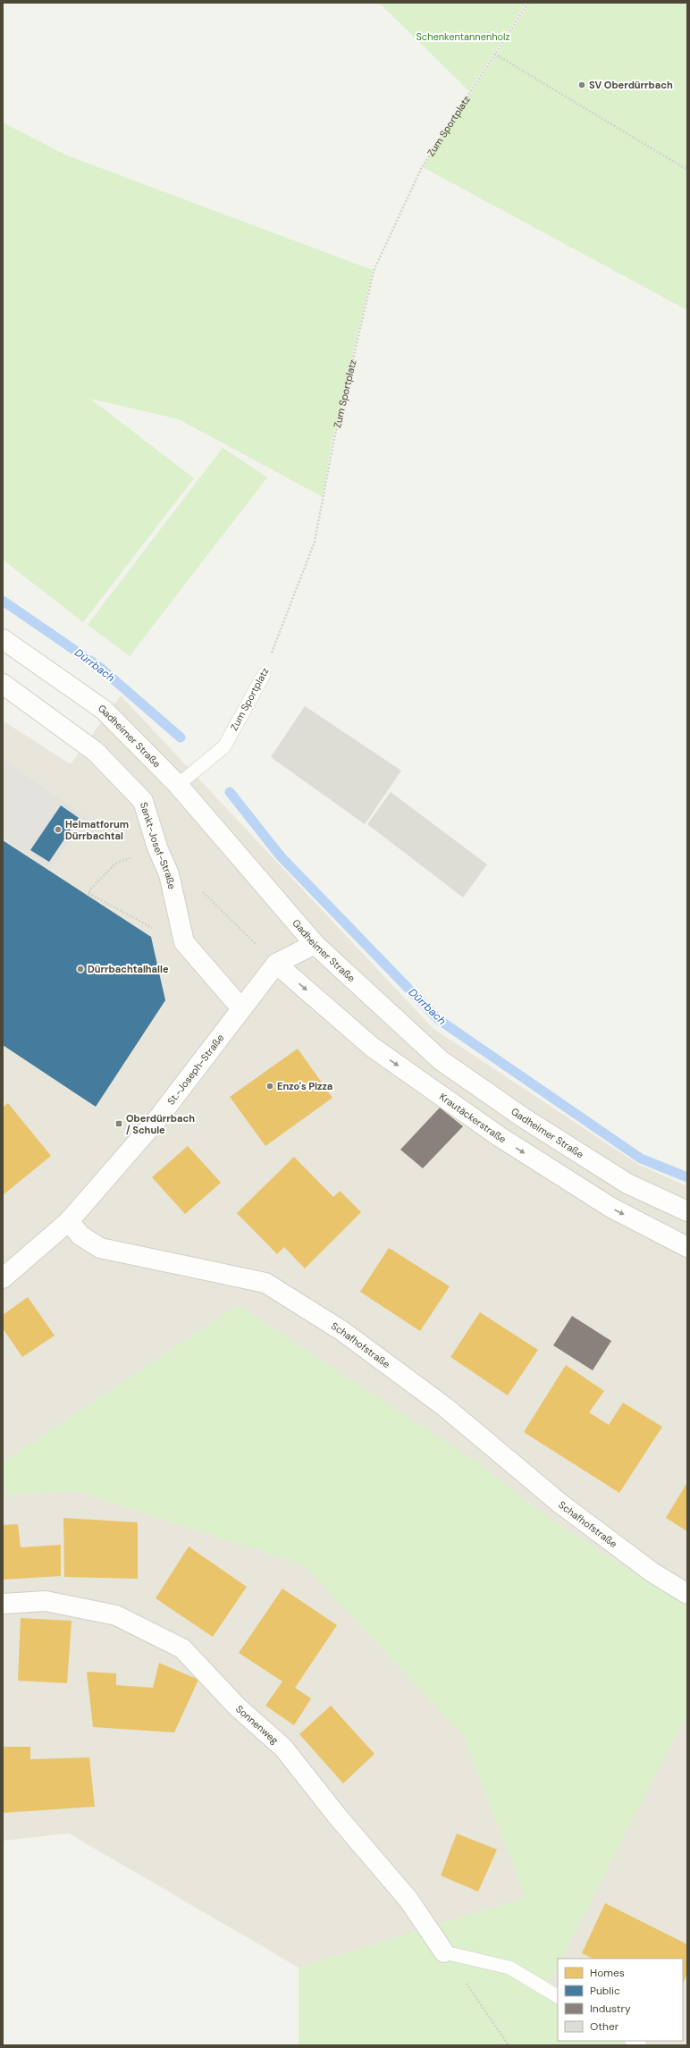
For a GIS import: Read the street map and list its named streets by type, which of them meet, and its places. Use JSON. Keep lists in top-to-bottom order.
{
  "streets": {
    "street": [
      "Gadheimer Straße",
      "Sankt-Josef-Straße",
      "St.-Joseph-Straße",
      "Krautäckerstraße",
      "Schafhofstraße",
      "Sonnenweg"
    ],
    "lane": ["Zum Sportplatz"]
  },
  "crossings": [
    ["Zum Sportplatz", "Gadheimer Straße"],
    ["Gadheimer Straße", "St.-Joseph-Straße"],
    ["Sankt-Josef-Straße", "St.-Joseph-Straße"],
    ["St.-Joseph-Straße", "Krautäckerstraße"],
    ["St.-Joseph-Straße", "Schafhofstraße"]
  ],
  "one_way": ["Krautäckerstraße"],
  "water": ["Dürrbach"],
  "parks": ["Schenkentannenholz"],
  "places": {
    "other": [
      "SV Oberdürrbach",
      "Heimatforum Dürrbachtal",
      "Dürrbachtalhalle",
      "Enzo's Pizza"
    ],
    "transit": ["Oberdürrbach / Schule"]
  },
  "legend": [
    "Homes",
    "Public",
    "Industry",
    "Other"
  ]
}
